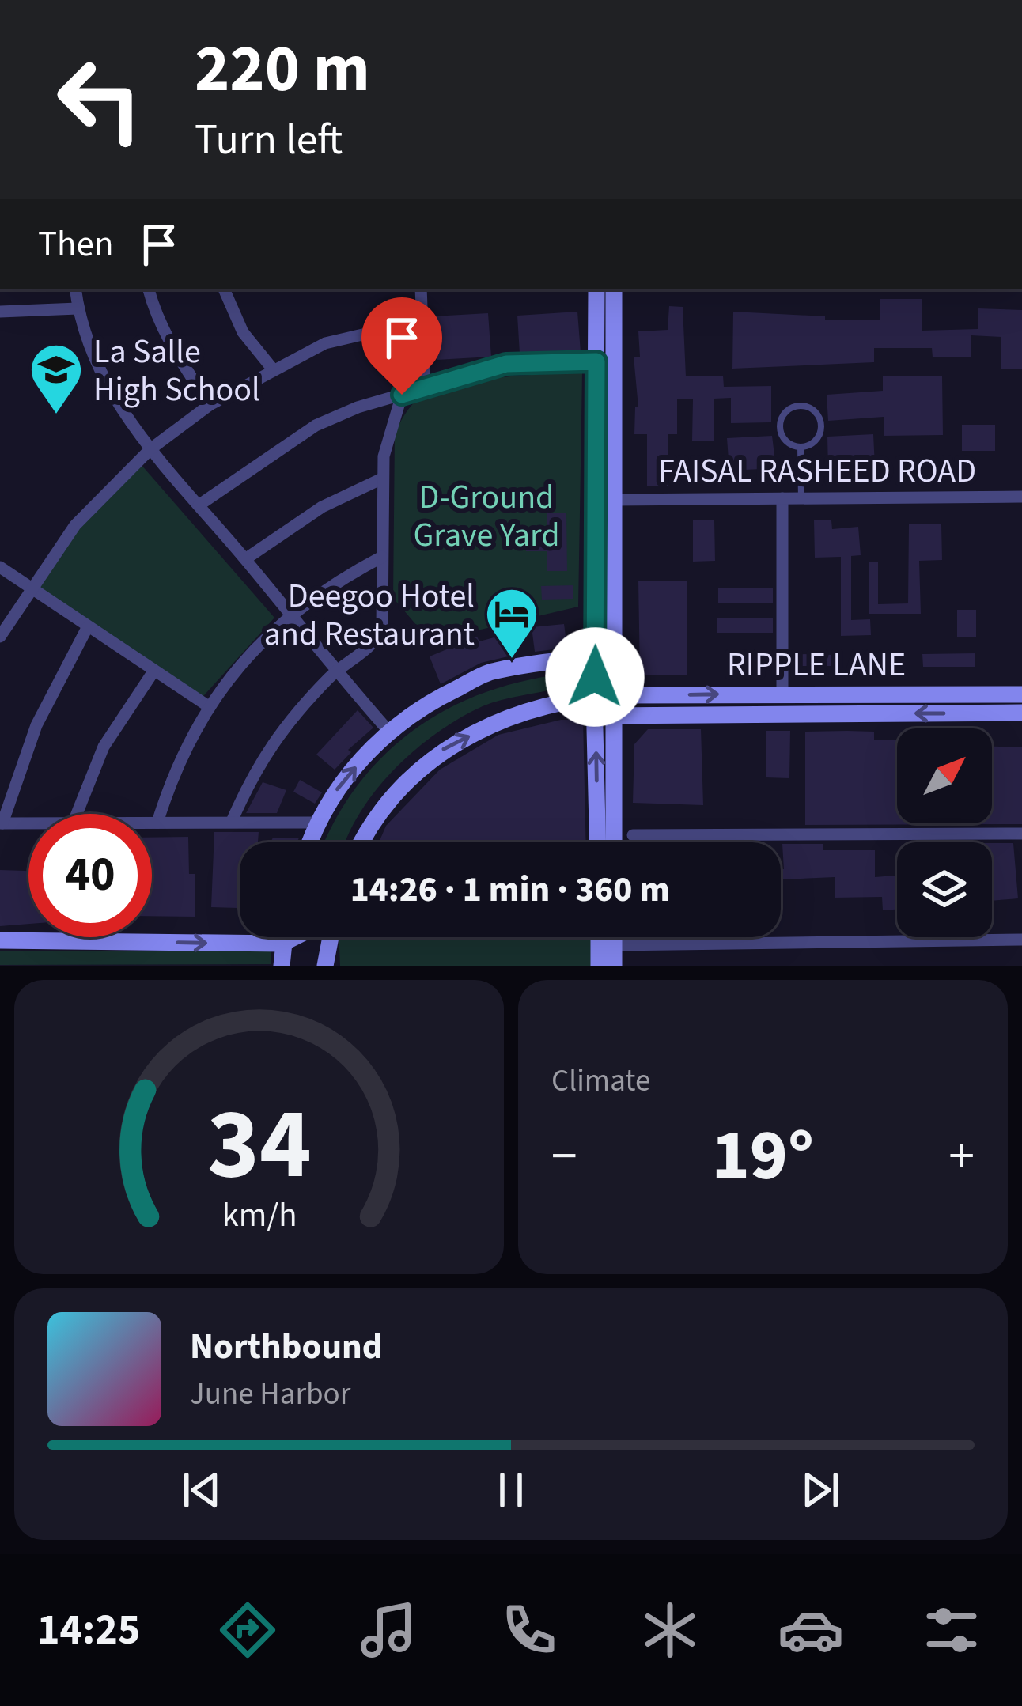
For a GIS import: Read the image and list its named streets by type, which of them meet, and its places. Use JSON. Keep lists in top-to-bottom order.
{
  "streets": {
    "street": ["FAISAL RASHEED ROAD", "RIPPLE LANE"]
  },
  "parks": ["D-Ground Grave Yard"],
  "places": {
    "school or university": ["La Salle High School"],
    "hotel": ["Deegoo Hotel and Restaurant"]
  },
  "north": "top right",
  "page": {
    "turn": ["220 m", "Turn left"],
    "then": "Then",
    "limit": "40",
    "trip": "14:26 · 1 min · 360 m",
    "tile": "Climate",
    "heat": ["−", "19°", "+"],
    "song": ["Northbound", "June Harbor"],
    "tabs": "14:25",
    "gauge": ["34", "km/h"]
  }
}
